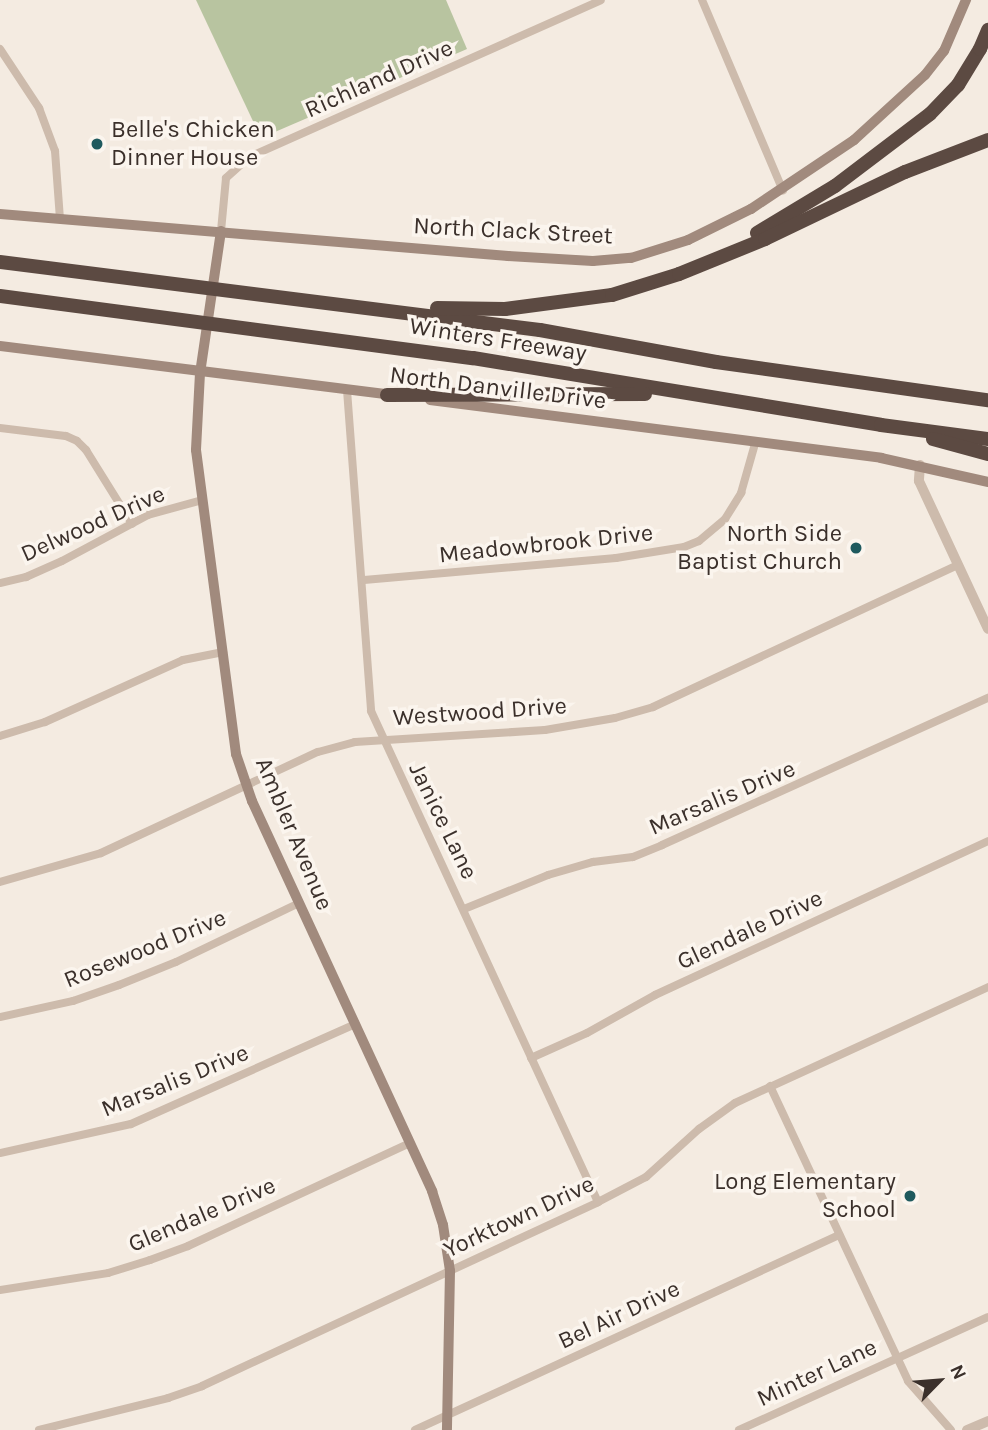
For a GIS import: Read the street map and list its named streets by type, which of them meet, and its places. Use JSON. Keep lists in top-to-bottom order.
{
  "streets": {
    "highway": ["Winters Freeway"],
    "main road": ["North Clack Street", "North Danville Drive", "Ambler Avenue"],
    "street": [
      "Richland Drive",
      "Delwood Drive",
      "Meadowbrook Drive",
      "Westwood Drive",
      "Marsalis Drive",
      "Janice Lane",
      "Glendale Drive",
      "Rosewood Drive",
      "Yorktown Drive",
      "Bel Air Drive",
      "Minter Lane"
    ]
  },
  "crossings": [
    ["Richland Drive", "North Clack Street"],
    ["Richland Drive", "Ambler Avenue"],
    ["North Clack Street", "Ambler Avenue"],
    ["North Danville Drive", "Meadowbrook Drive"],
    ["North Danville Drive", "Janice Lane"],
    ["North Danville Drive", "Ambler Avenue"],
    ["Delwood Drive", "Ambler Avenue"],
    ["Meadowbrook Drive", "Janice Lane"],
    ["Westwood Drive", "Janice Lane"],
    ["Westwood Drive", "Ambler Avenue"],
    ["Marsalis Drive", "Janice Lane"],
    ["Marsalis Drive", "Ambler Avenue"],
    ["Janice Lane", "Glendale Drive"],
    ["Janice Lane", "Yorktown Drive"],
    ["Ambler Avenue", "Glendale Drive"],
    ["Ambler Avenue", "Rosewood Drive"],
    ["Ambler Avenue", "Yorktown Drive"],
    ["Ambler Avenue", "Bel Air Drive"]
  ],
  "places": ["Belle's Chicken Dinner House", "North Side Baptist Church", "Long Elementary School"],
  "north": "top right"
}
